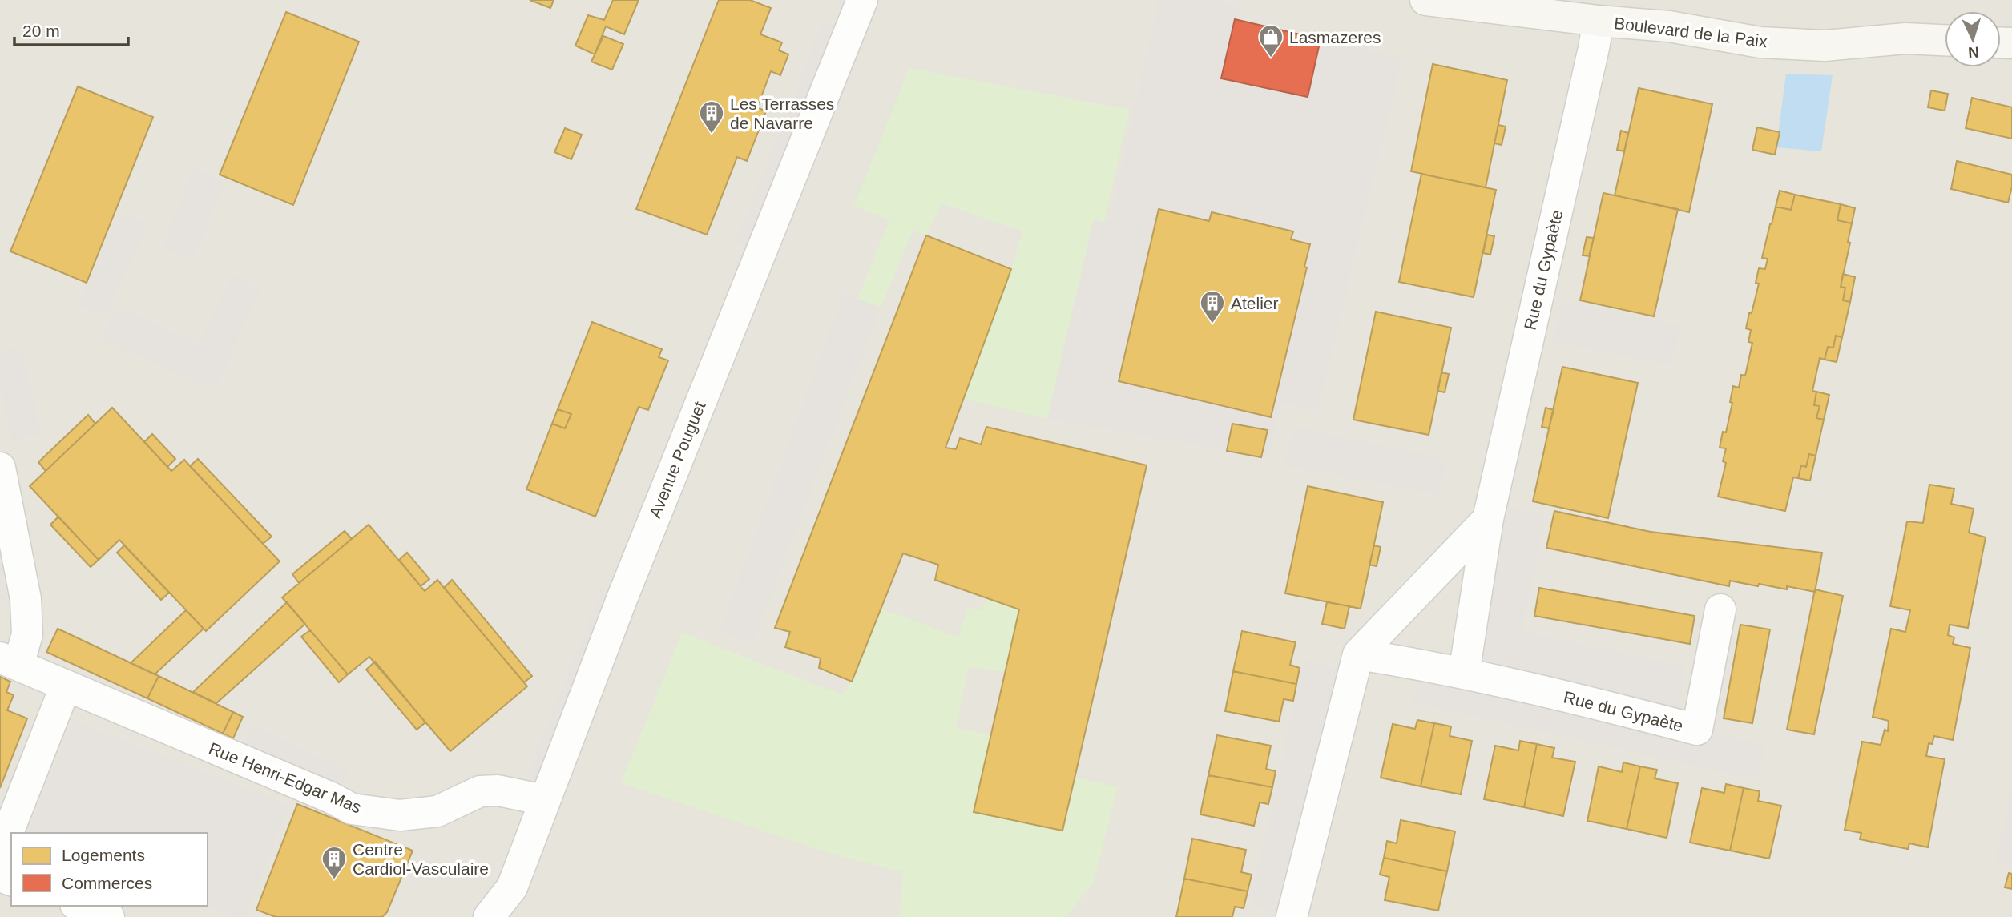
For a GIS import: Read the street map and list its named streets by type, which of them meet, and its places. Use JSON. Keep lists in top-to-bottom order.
{
  "streets": {
    "main road": ["Boulevard de la Paix"],
    "street": ["Rue du Gypaète", "Avenue Pouguet", "Rue Henri-Edgar Mas"]
  },
  "crossings": [
    ["Boulevard de la Paix", "Rue du Gypaète"],
    ["Avenue Pouguet", "Rue Henri-Edgar Mas"]
  ],
  "places": {
    "shop": ["Lasmazeres"],
    "building": ["Les Terrasses de Navarre", "Atelier", "Centre Cardiol-Vasculaire"]
  },
  "legend": ["Logements", "Commerces"],
  "scale_bar": "20 m",
  "north": "bottom"
}
